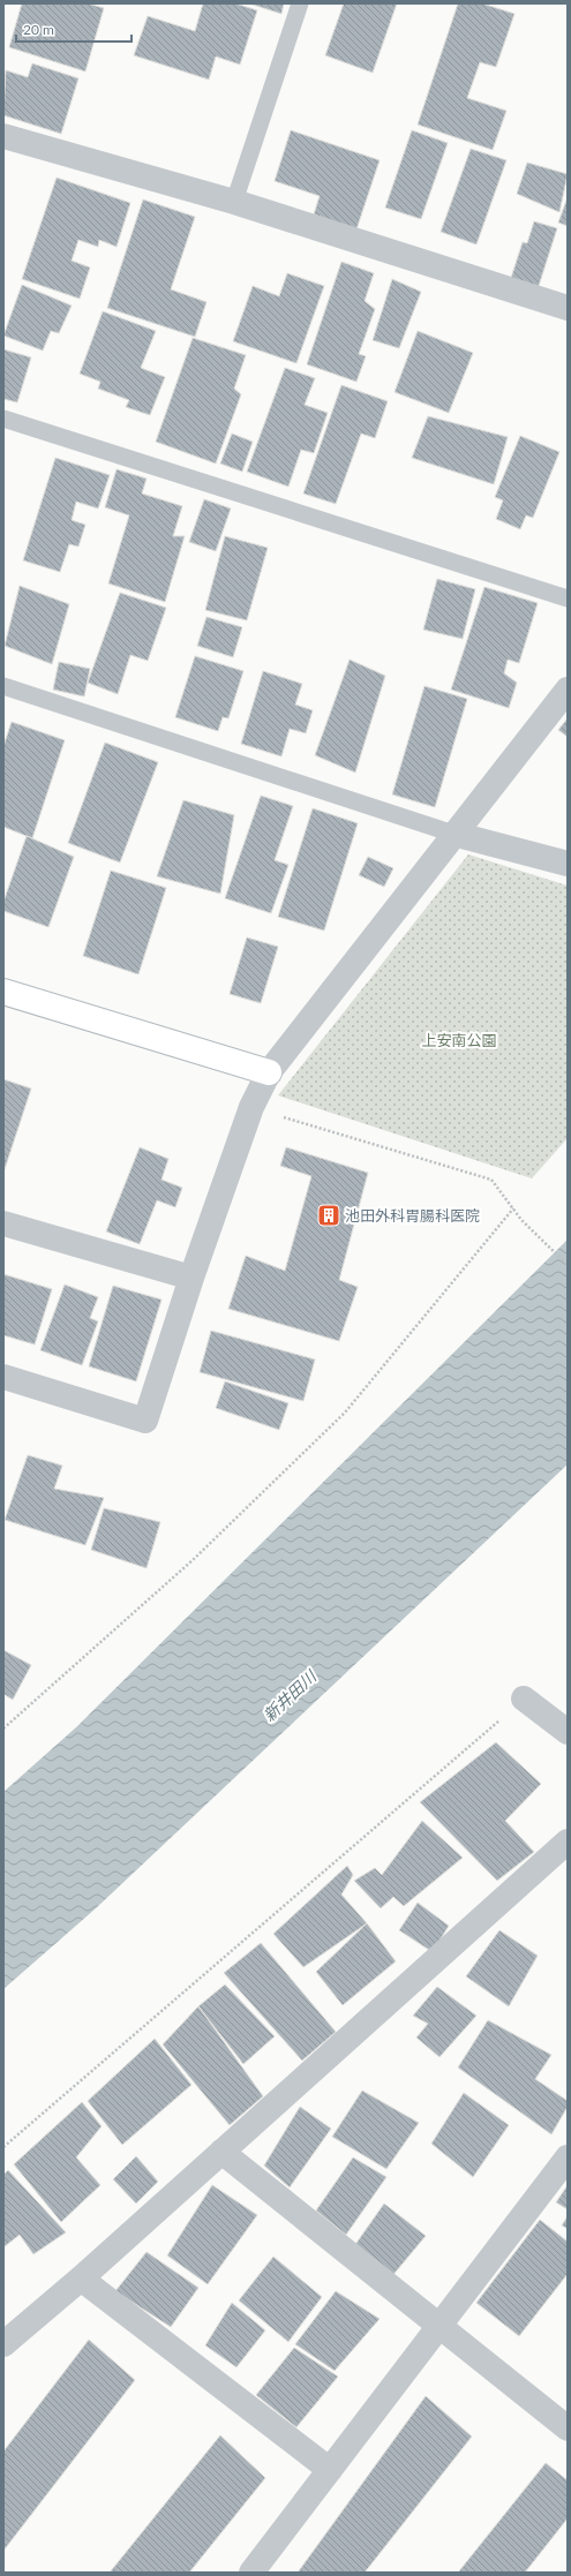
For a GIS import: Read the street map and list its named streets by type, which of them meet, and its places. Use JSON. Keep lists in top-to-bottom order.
{
  "water": ["新井田川"],
  "parks": ["上安南公園"],
  "places": {
    "building": ["池田外科胃腸科医院"]
  },
  "scale_bar": "20 m"
}
